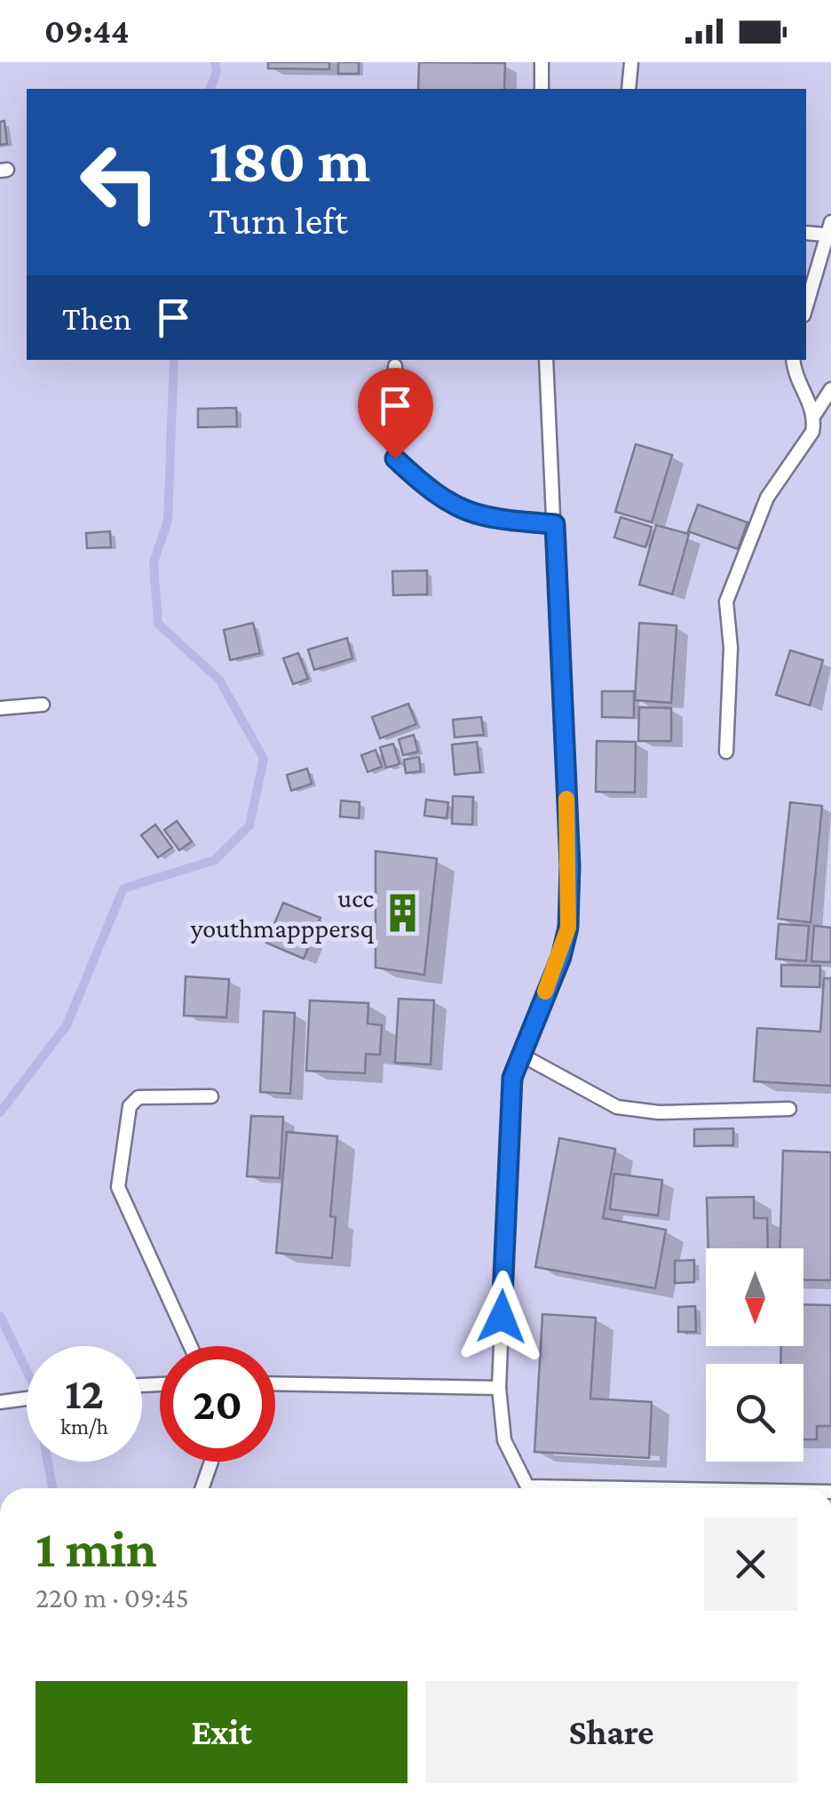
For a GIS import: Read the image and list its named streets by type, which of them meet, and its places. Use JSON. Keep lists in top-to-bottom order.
{
  "places": {
    "building": ["ucc youthmapppersq"]
  },
  "north": "bottom",
  "page": {
    "status": "09:44",
    "turn": ["180 m", "Turn left"],
    "then": "Then",
    "speed": "12 km/h",
    "limit": "20",
    "heading": ["1 min", "220 m · 09:45"],
    "buttons": ["Exit", "Share"]
  }
}
